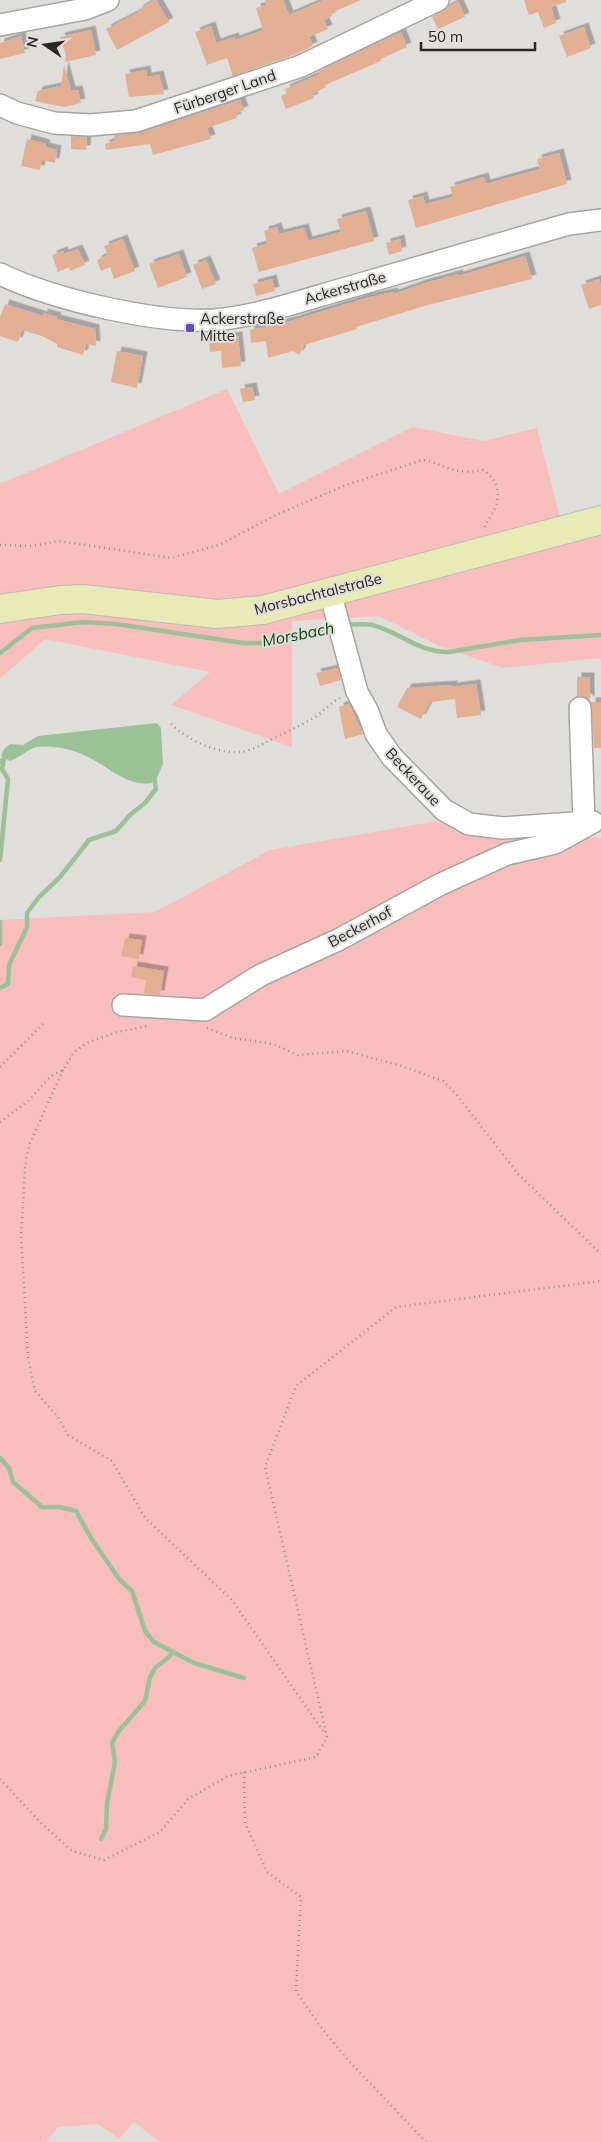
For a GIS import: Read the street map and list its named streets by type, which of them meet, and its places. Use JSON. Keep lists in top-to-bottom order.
{
  "streets": {
    "main road": ["Morsbachtalstraße"],
    "street": [
      "Fürberger Land",
      "Ackerstraße",
      "Beckeraue",
      "Beckerhof"
    ]
  },
  "crossings": [
    ["Morsbachtalstraße", "Beckeraue"],
    ["Beckeraue", "Beckerhof"]
  ],
  "water": ["Morsbach"],
  "places": {
    "transit": ["Ackerstraße Mitte"]
  },
  "scale_bar": "50 m",
  "north": "left"
}
